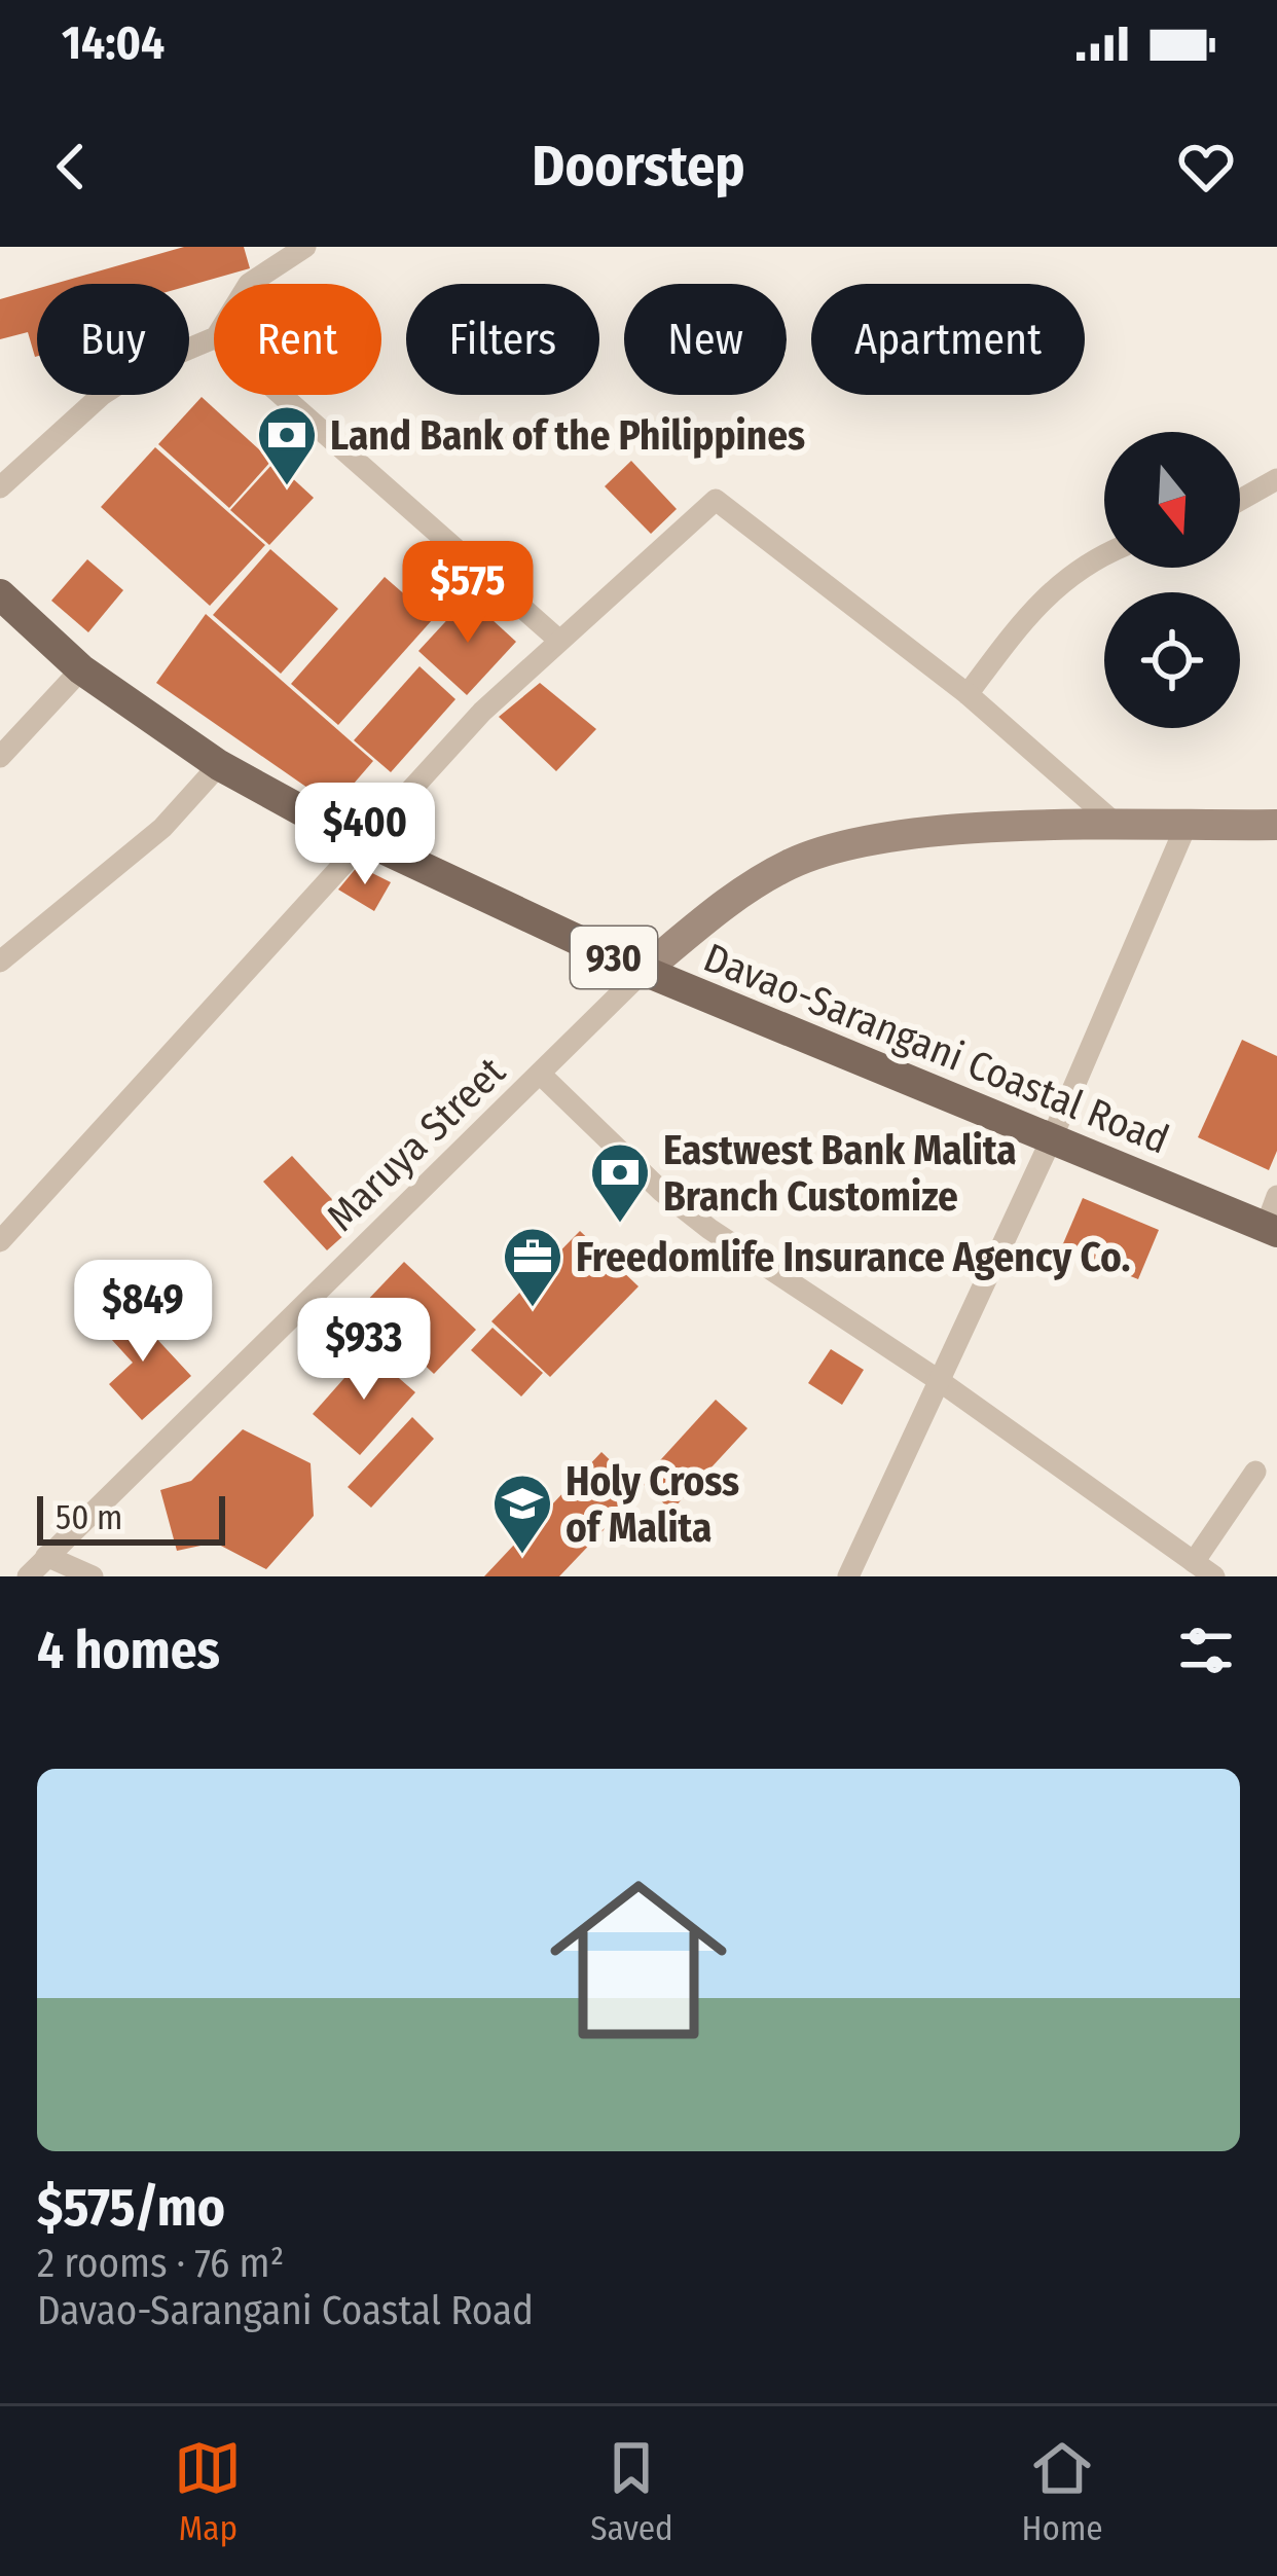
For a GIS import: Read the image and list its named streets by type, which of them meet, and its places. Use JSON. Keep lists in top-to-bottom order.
{
  "streets": {
    "main road": ["930", "Davao-Sarangani Coastal Road"],
    "street": ["Maruya Street"]
  },
  "crossings": [
    ["Davao-Sarangani Coastal Road", "Maruya Street"]
  ],
  "places": {
    "bank": ["Land Bank of the Philippines", "Eastwest Bank Malita Branch Customize"],
    "office": ["Freedomlife Insurance Agency Co."],
    "school or university": ["Holy Cross of Malita"]
  },
  "scale_bar": "50 m",
  "north": "bottom",
  "page": {
    "status": "14:04",
    "header": "Doorstep",
    "chip": [
      "Buy",
      "Rent",
      "Filters",
      "New",
      "Apartment"
    ],
    "price": [
      "$575",
      "$400",
      "$849",
      "$933"
    ],
    "scale": "50 m",
    "heading": "4 homes",
    "list": [
      {
        "name": "$575/mo",
        "note": "2 rooms · 76 m² · Davao-Sarangani Coastal Road"
      }
    ],
    "tabs": ["Map", "Saved", "Home"]
  }
}
